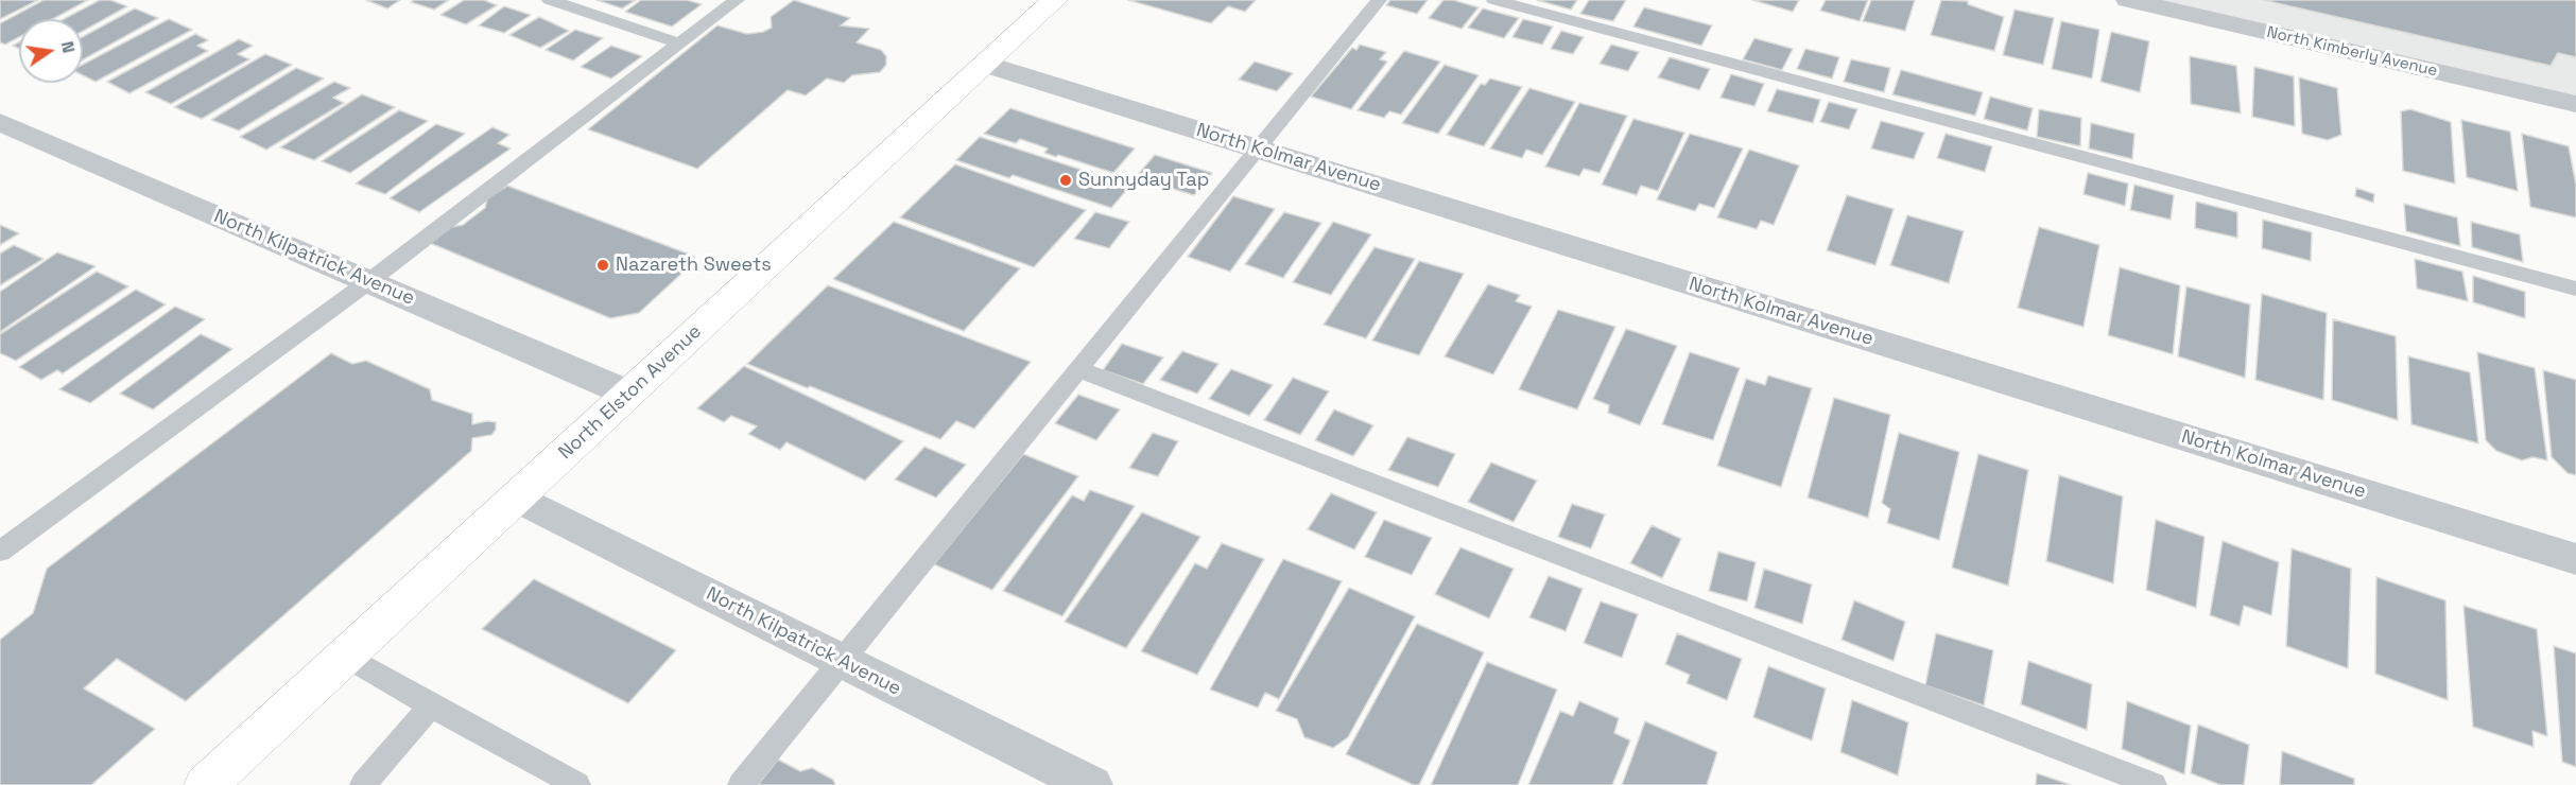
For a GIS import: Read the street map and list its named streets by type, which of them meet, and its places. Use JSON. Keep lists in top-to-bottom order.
{
  "streets": {
    "main road": ["North Elston Avenue"],
    "street": ["North Kimberly Avenue", "North Kolmar Avenue", "North Kilpatrick Avenue"]
  },
  "crossings": [
    ["North Kolmar Avenue", "North Elston Avenue"],
    ["North Kilpatrick Avenue", "North Elston Avenue"]
  ],
  "places": ["Sunnyday Tap", "Nazareth Sweets"],
  "north": "right"
}
